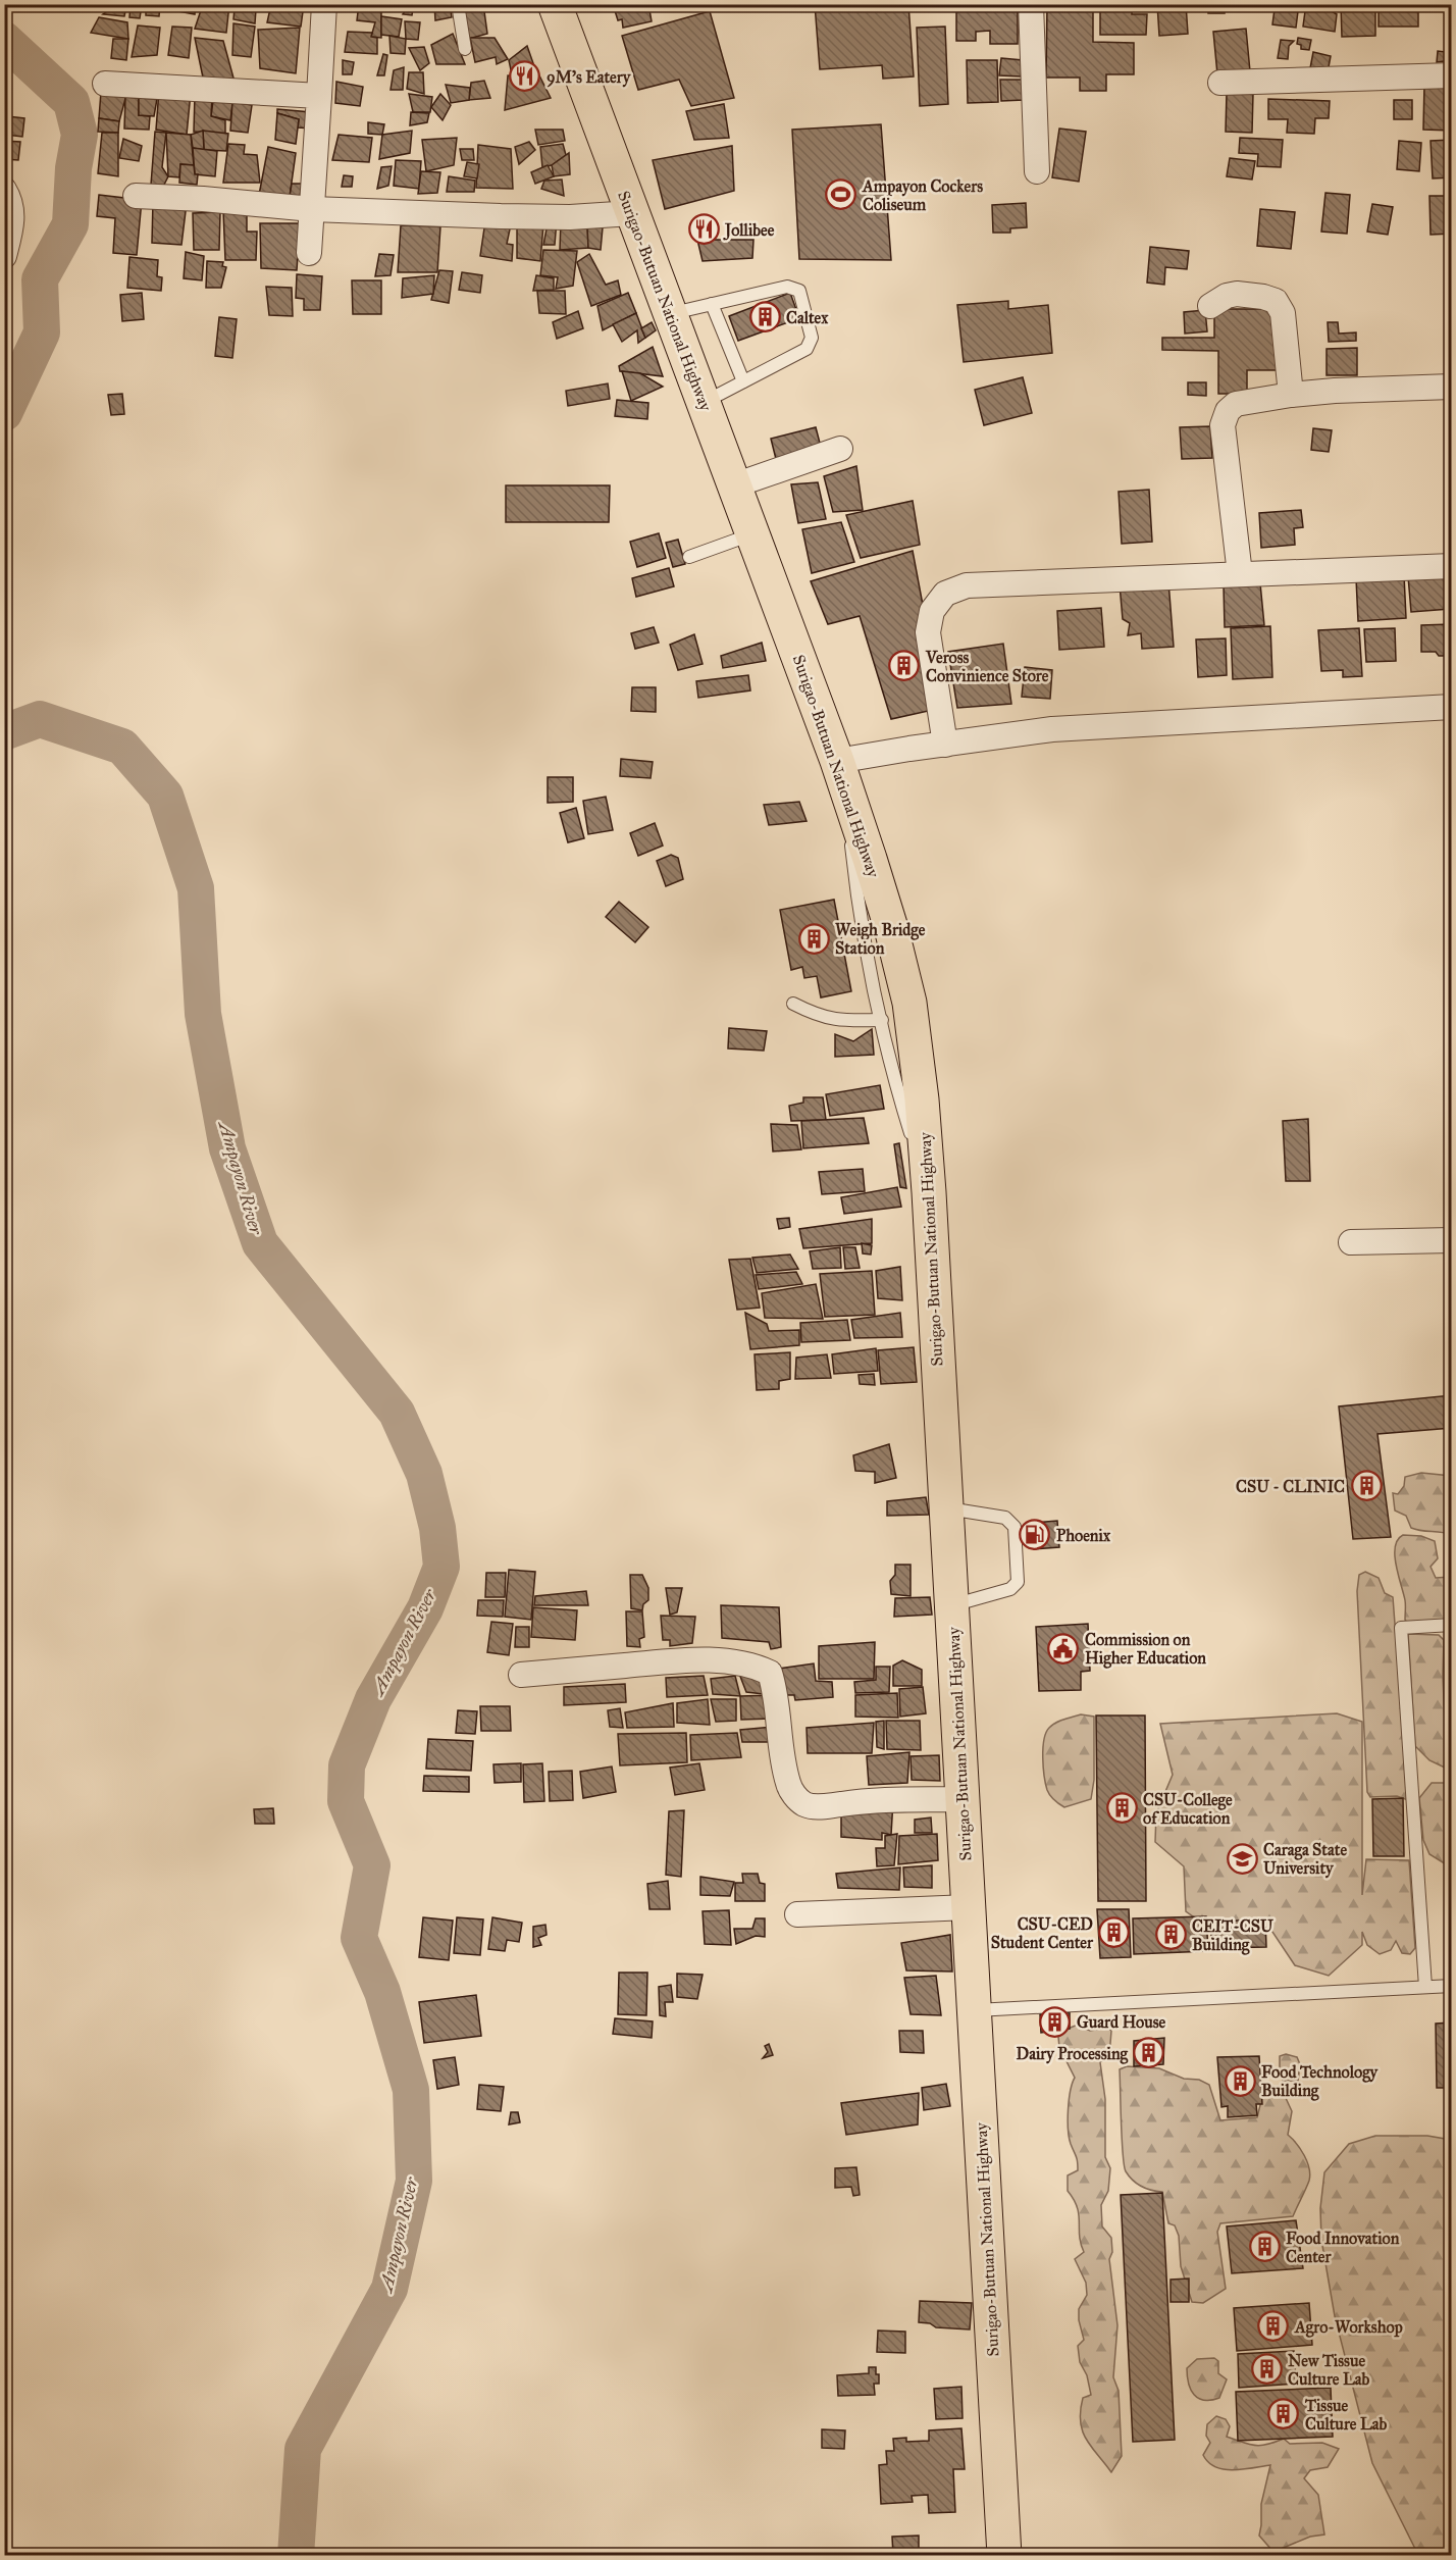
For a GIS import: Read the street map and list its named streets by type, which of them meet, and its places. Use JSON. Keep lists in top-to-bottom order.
{
  "streets": {
    "main road": ["Surigao-Butuan National Highway"]
  },
  "water": ["Ampayon River"],
  "places": {
    "restaurant": ["9M's Eatery", "Jollibee"],
    "sports": ["Ampayon Cockers Coliseum"],
    "building": [
      "Caltex",
      "Veross Convinience Store",
      "Weigh Bridge Station",
      "CSU - CLINIC",
      "CSU-College of Education",
      "CSU-CED Student Center",
      "CEIT-CSU Building",
      "Guard House",
      "Dairy Processing",
      "Food Technology Building",
      "Food Innovation Center",
      "Agro-Workshop",
      "New Tissue Culture Lab",
      "Tissue Culture Lab"
    ],
    "fuel station": ["Phoenix"],
    "public building": ["Commission on Higher Education"],
    "school or university": ["Caraga State University"]
  }
}
